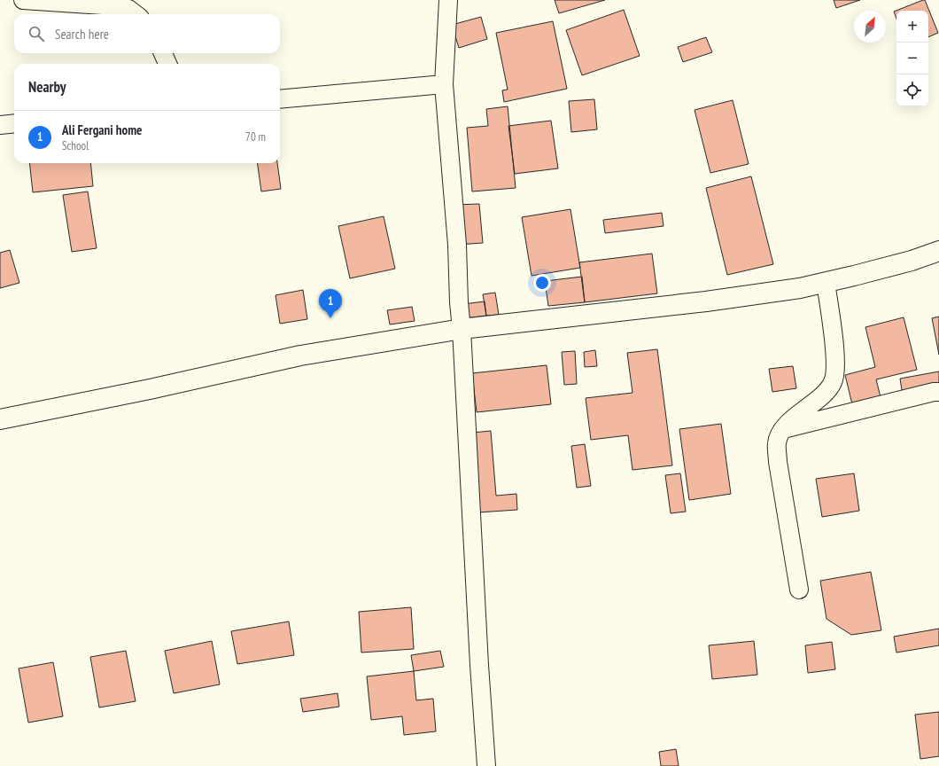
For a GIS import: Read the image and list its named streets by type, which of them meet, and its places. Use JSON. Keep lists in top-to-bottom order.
{
  "north": "top right",
  "page": {
    "map_buttons": ["+", "−"],
    "search": "Search here",
    "heading": "Nearby",
    "list": [
      {
        "mark": "1",
        "name": "Ali Fergani home",
        "note": "School",
        "value": "70 m"
      }
    ],
    "pins": "1"
  }
}
